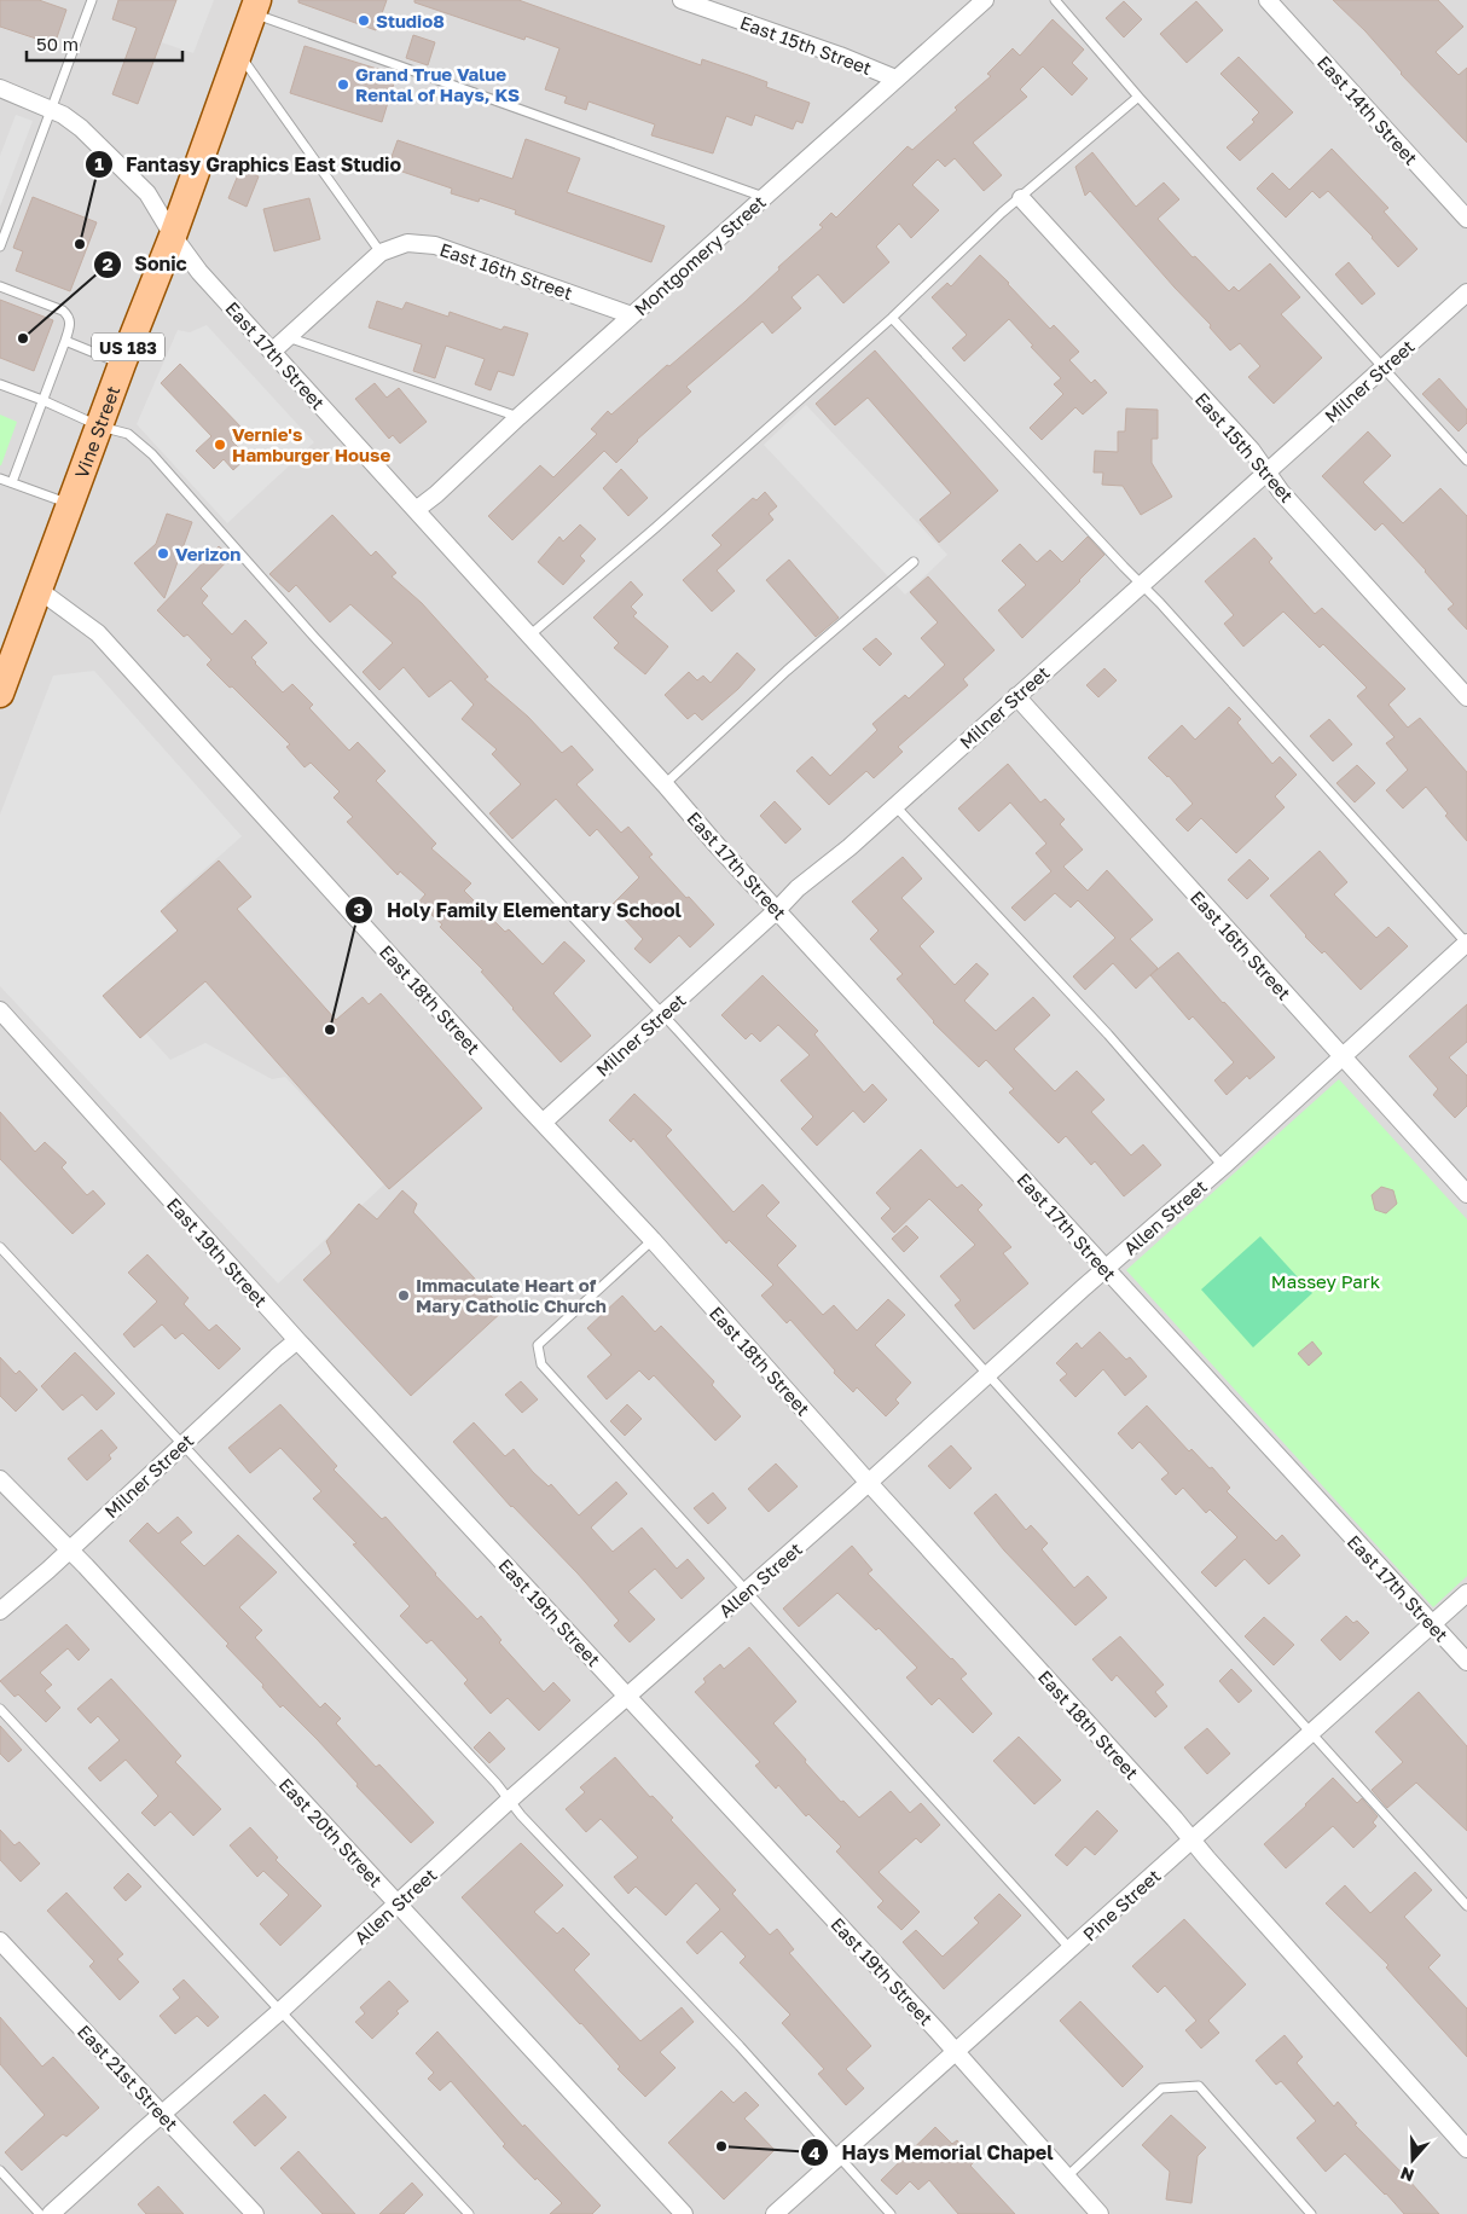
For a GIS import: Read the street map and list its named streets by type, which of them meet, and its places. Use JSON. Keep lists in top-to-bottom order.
{
  "streets": {
    "main road": ["US 183", "Vine Street"],
    "street": [
      "East 15th Street",
      "East 14th Street",
      "Montgomery Street",
      "East 16th Street",
      "East 17th Street",
      "Milner Street",
      "East 18th Street",
      "Allen Street",
      "East 19th Street",
      "East 20th Street",
      "Pine Street",
      "East 21st Street"
    ]
  },
  "crossings": [
    ["East 15th Street", "Montgomery Street"],
    ["East 15th Street", "Milner Street"],
    ["Montgomery Street", "East 16th Street"],
    ["Montgomery Street", "East 17th Street"],
    ["East 16th Street", "East 17th Street"],
    ["East 16th Street", "Milner Street"],
    ["East 16th Street", "Allen Street"],
    ["East 17th Street", "Milner Street"],
    ["East 17th Street", "Vine Street"],
    ["East 17th Street", "Allen Street"],
    ["East 17th Street", "Pine Street"],
    ["Milner Street", "East 18th Street"],
    ["Milner Street", "East 19th Street"],
    ["Milner Street", "East 20th Street"],
    ["Vine Street", "East 18th Street"],
    ["East 18th Street", "Allen Street"],
    ["East 18th Street", "Pine Street"],
    ["Allen Street", "East 19th Street"],
    ["Allen Street", "East 20th Street"],
    ["Allen Street", "East 21st Street"],
    ["East 19th Street", "Pine Street"]
  ],
  "parks": ["Massey Park"],
  "places": [
    "Studio8",
    "Grand True Value Rental of Hays, KS",
    "Fantasy Graphics East Studio",
    "Sonic",
    "Vernie's Hamburger House",
    "Verizon",
    "Holy Family Elementary School",
    "Immaculate Heart of Mary Catholic Church",
    "Hays Memorial Chapel"
  ],
  "scale_bar": "50 m",
  "north": "bottom"
}
